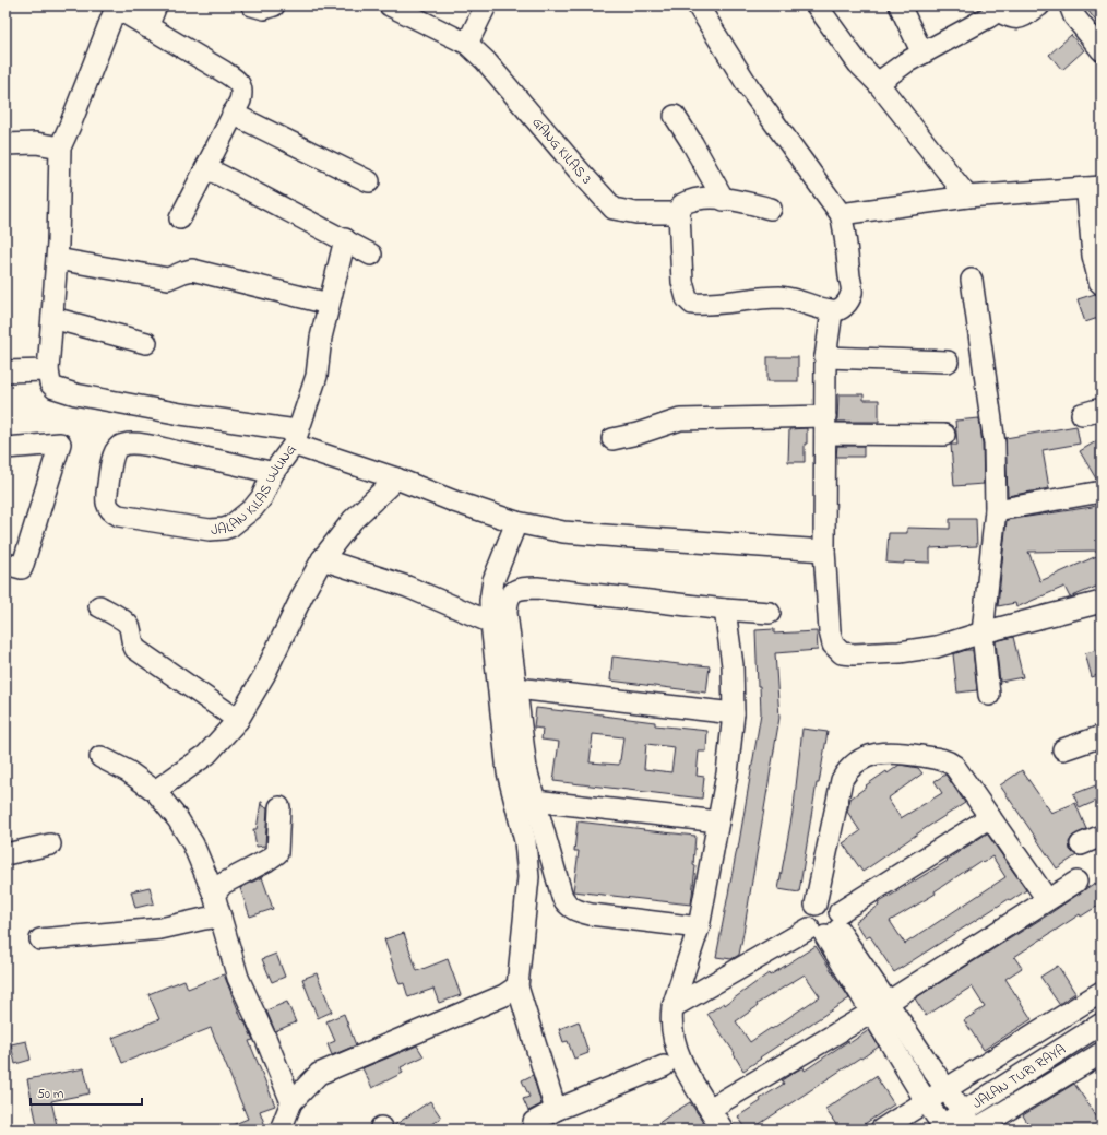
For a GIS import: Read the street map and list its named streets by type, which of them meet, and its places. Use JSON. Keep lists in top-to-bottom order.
{
  "streets": {
    "street": ["GANG KILAS 3", "JALAN KILAS UJUNG", "JALAN TURI RAYA"]
  },
  "scale_bar": "50 m"
}
